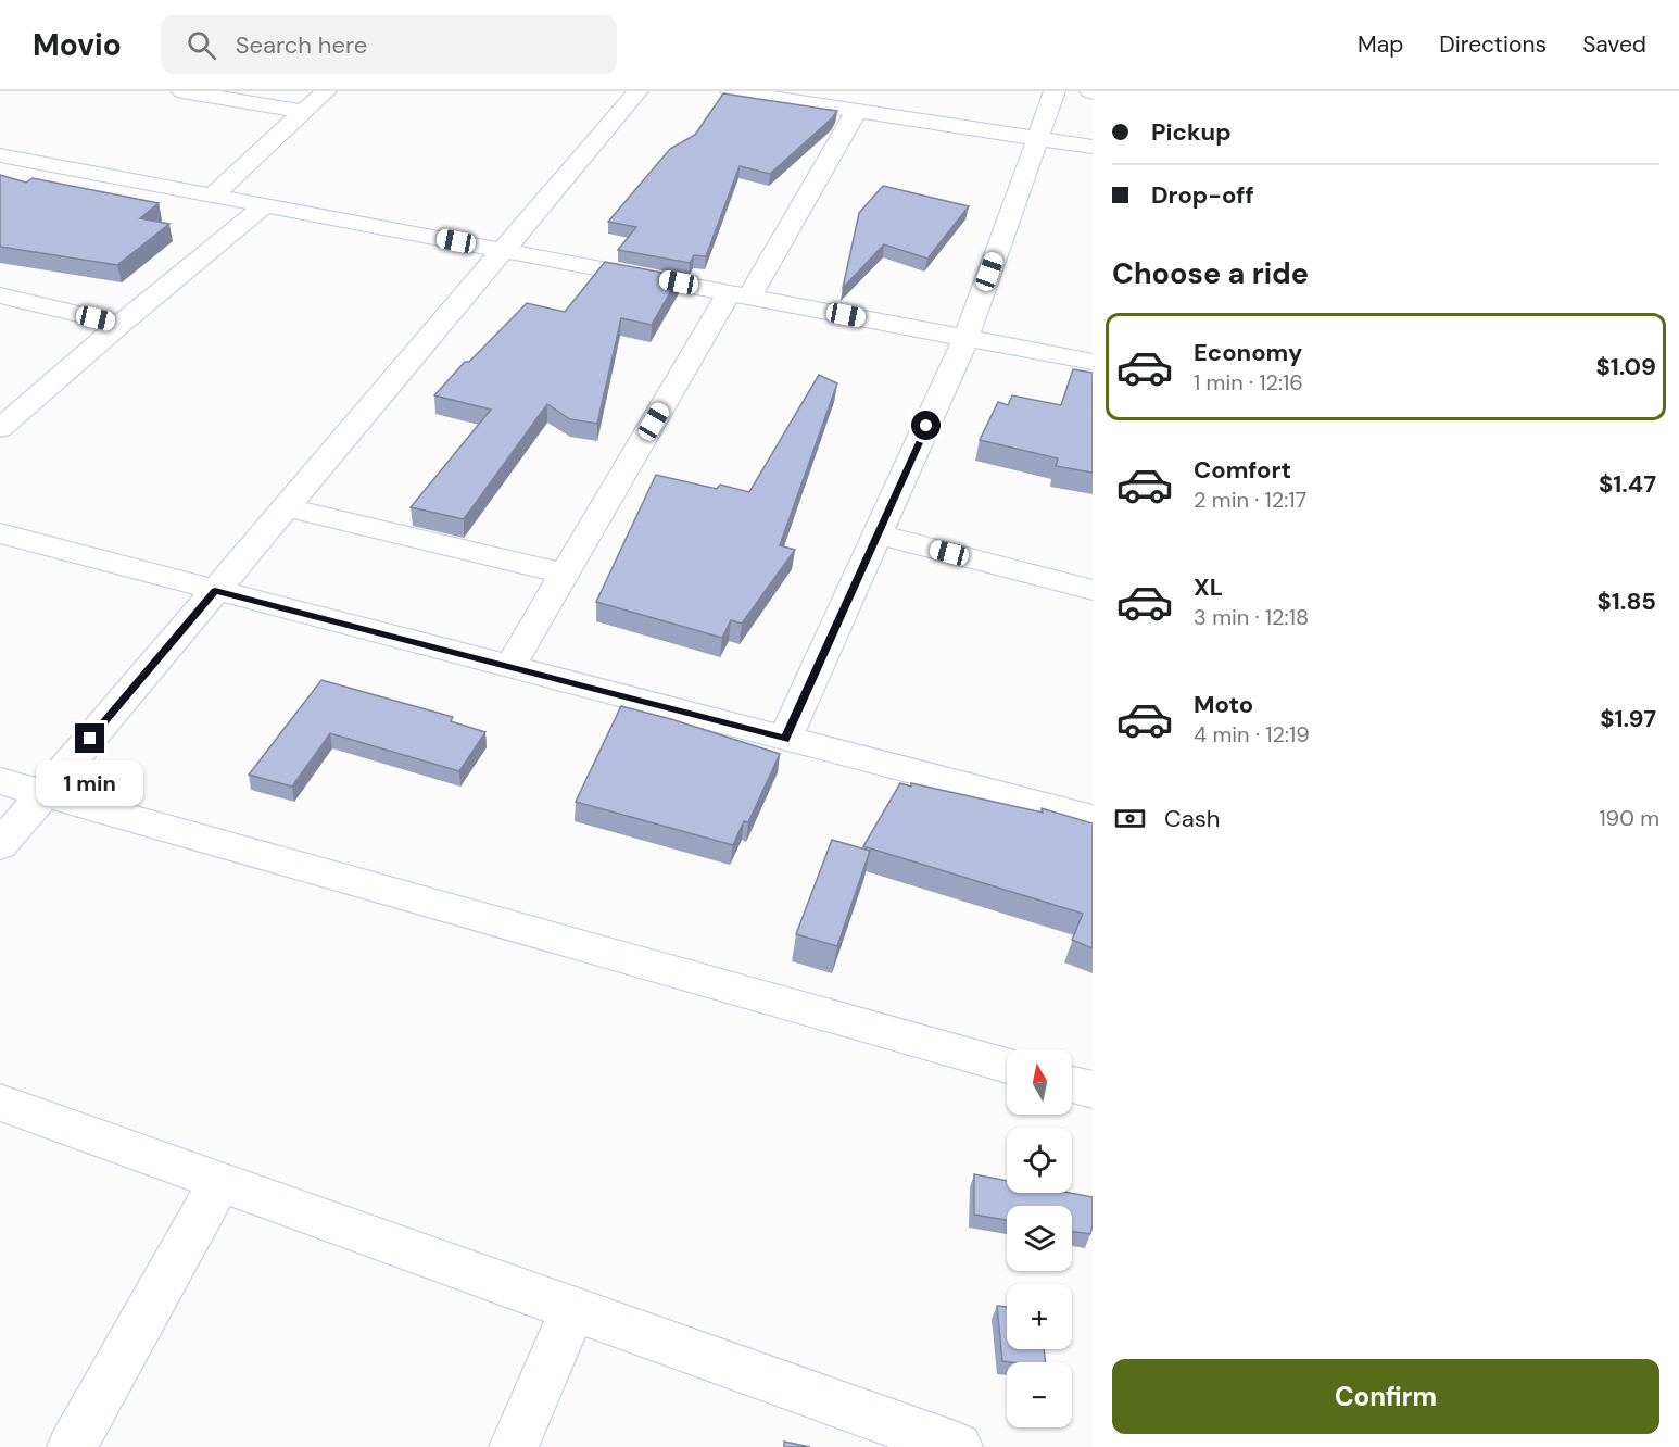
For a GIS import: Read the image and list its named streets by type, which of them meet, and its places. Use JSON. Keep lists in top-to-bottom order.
{
  "north": "top",
  "page": {
    "header": "Movio",
    "search": "Search here",
    "nav": ["Map", "Directions", "Saved"],
    "banner": ["Pickup", "Drop-off"],
    "heading": "Choose a ride",
    "list": [
      {
        "name": "Economy",
        "note": "1 min · 12:16",
        "value": "$1.09"
      },
      {
        "name": "Comfort",
        "note": "2 min · 12:17",
        "value": "$1.47"
      },
      {
        "name": "XL",
        "note": "3 min · 12:18",
        "value": "$1.85"
      },
      {
        "name": "Moto",
        "note": "4 min · 12:19",
        "value": "$1.97"
      }
    ],
    "bubble": "1 min",
    "pay": ["Cash", "190 m"],
    "map_buttons": ["+", "−"],
    "buttons": "Confirm"
  }
}
